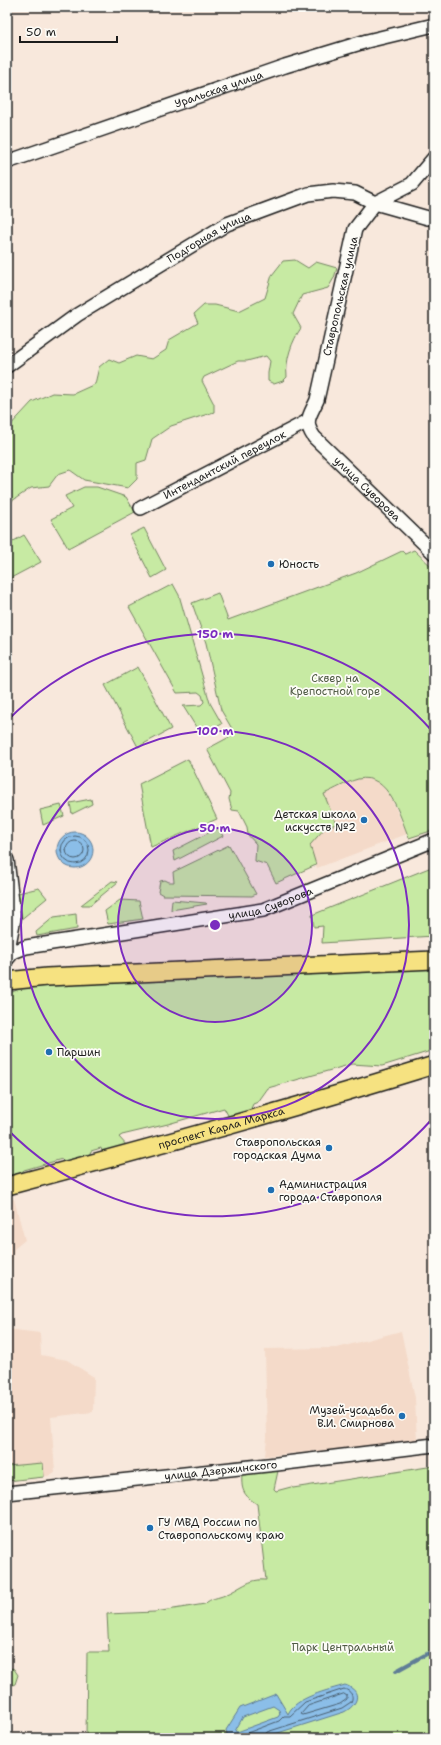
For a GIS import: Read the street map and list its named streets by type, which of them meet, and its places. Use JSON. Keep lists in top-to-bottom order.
{
  "streets": {
    "main road": ["проспект Карла Маркса"],
    "street": [
      "Уральская улица",
      "Подгорная улица",
      "Ставропольская улица",
      "Интендантский переулок",
      "улица Суворова",
      "улица Дзержинского"
    ]
  },
  "crossings": [
    ["Подгорная улица", "Ставропольская улица"],
    ["Ставропольская улица", "Интендантский переулок"],
    ["Ставропольская улица", "улица Суворова"],
    ["Интендантский переулок", "улица Суворова"]
  ],
  "parks": ["Сквер на Крепостной горе", "Парк Центральный"],
  "places": [
    "Юность",
    "Детская школа искусств №2",
    "Паршин",
    "Ставропольская городская Дума",
    "Администрация города Ставрополя",
    "Музей-усадьба В.И. Смирнова",
    "ГУ МВД России по Ставропольскому краю"
  ],
  "scale_bar": "50 m",
  "rings": ["150 m", "100 m", "50 m"]
}
